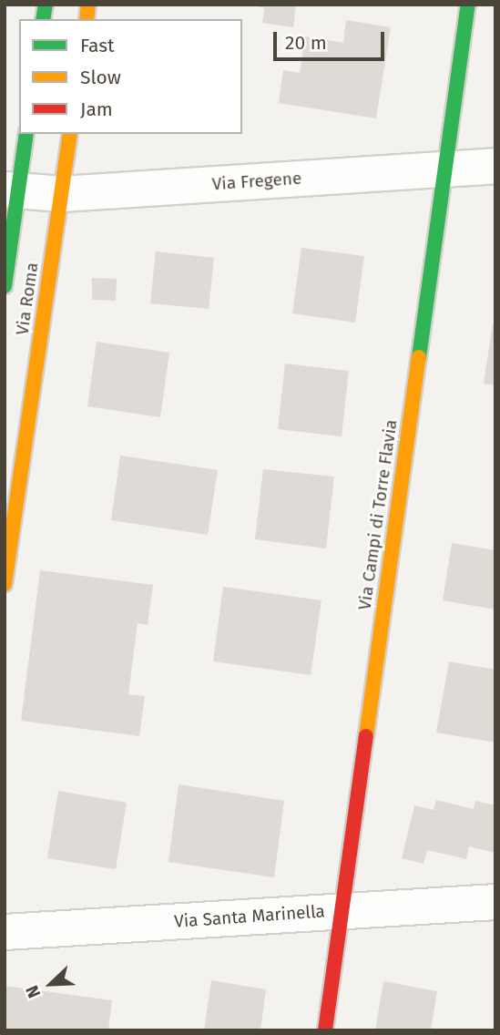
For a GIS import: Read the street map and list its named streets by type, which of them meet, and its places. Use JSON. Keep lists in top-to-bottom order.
{
  "streets": {
    "street": [
      "Via Fregene",
      "Via Roma",
      "Via Campi di Torre Flavia",
      "Via Santa Marinella"
    ]
  },
  "crossings": [
    ["Via Fregene", "Via Roma"],
    ["Via Fregene", "Via Campi di Torre Flavia"],
    ["Via Campi di Torre Flavia", "Via Santa Marinella"]
  ],
  "legend": ["Fast", "Slow", "Jam"],
  "scale_bar": "20 m",
  "north": "bottom left"
}
